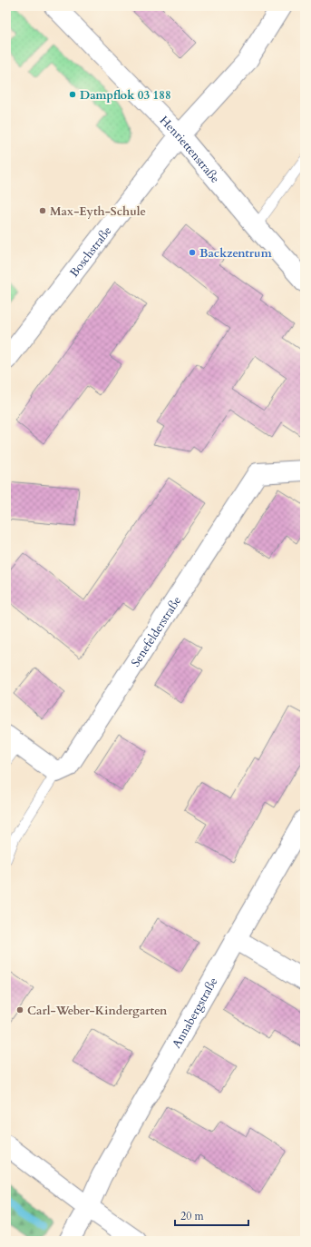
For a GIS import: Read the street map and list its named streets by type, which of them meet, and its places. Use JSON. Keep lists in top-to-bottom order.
{
  "streets": {
    "street": [
      "Henriettenstraße",
      "Boschstraße",
      "Senefelderstraße",
      "Annabergstraße"
    ]
  },
  "crossings": [
    ["Henriettenstraße", "Boschstraße"]
  ],
  "places": [
    "Dampflok 03 188",
    "Max-Eyth-Schule",
    "Backzentrum",
    "Carl-Weber-Kindergarten"
  ],
  "scale_bar": "20 m"
}
